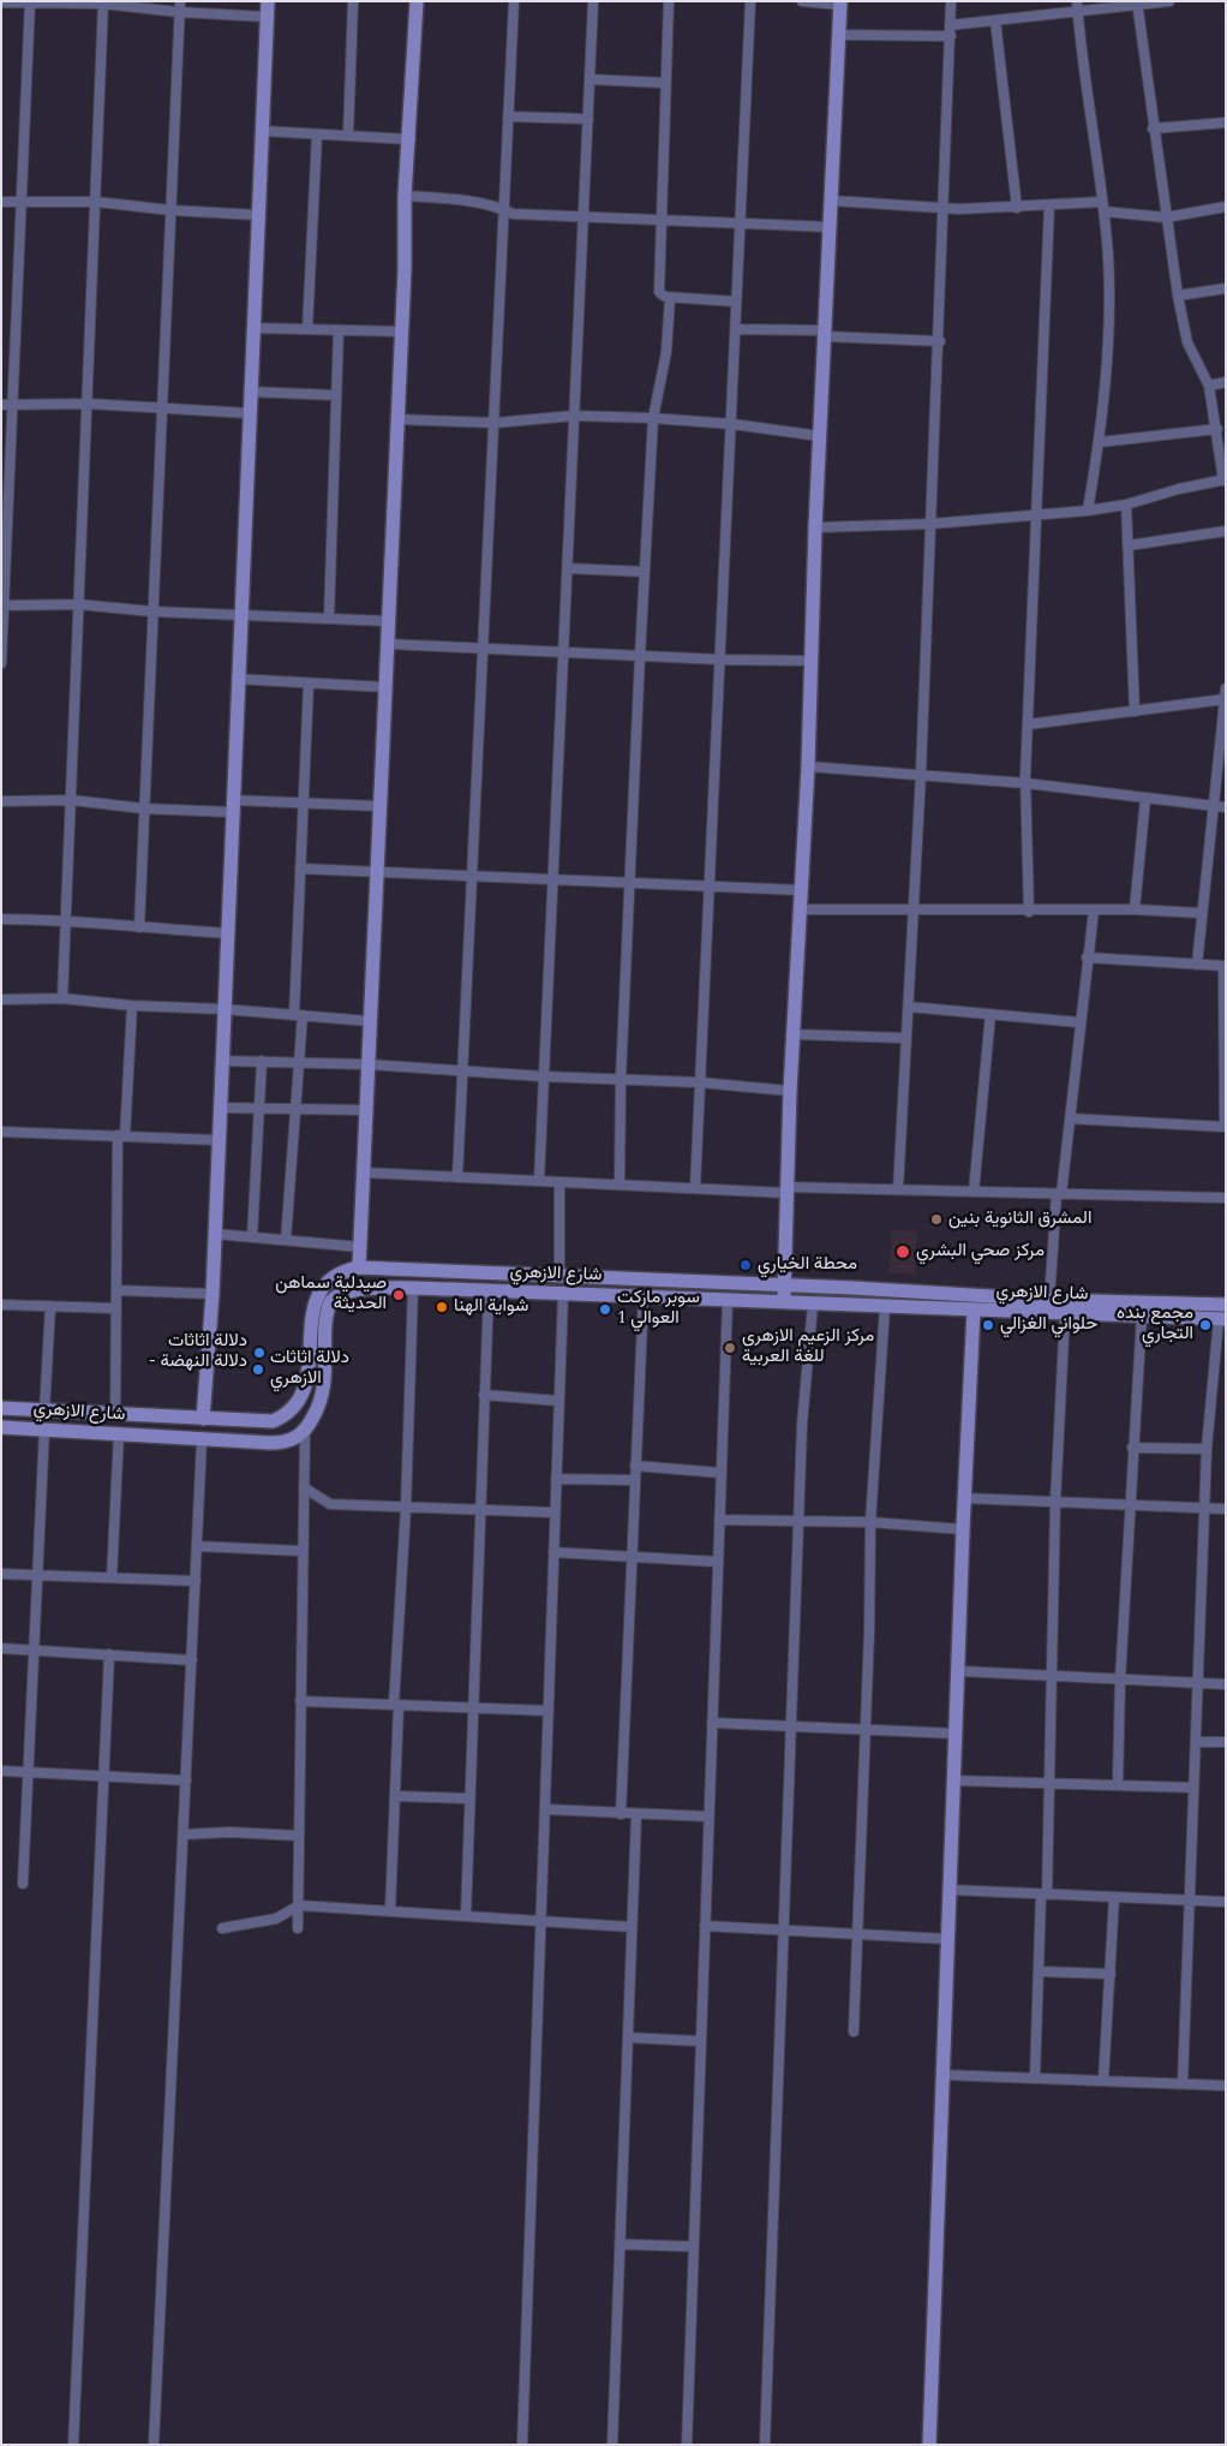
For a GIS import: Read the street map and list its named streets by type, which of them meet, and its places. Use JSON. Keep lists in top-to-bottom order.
{
  "streets": {
    "street": ["شارع الازهري"]
  },
  "places": [
    "المشرق الثانوية بنين",
    "مركز صحي البشري",
    "محطة الخياري",
    "صيدلية سماهن الحديثة",
    "شواية الهنا",
    "سوبر ماركت العوالي 1",
    "حلواني الغزالي",
    "مجمع بنده التجاري",
    "مركز الزعيم الازهري للغة العربية",
    "دلالة اثاثات - دلالة النهضة",
    "دلالة اثاثات الازهري"
  ]
}
